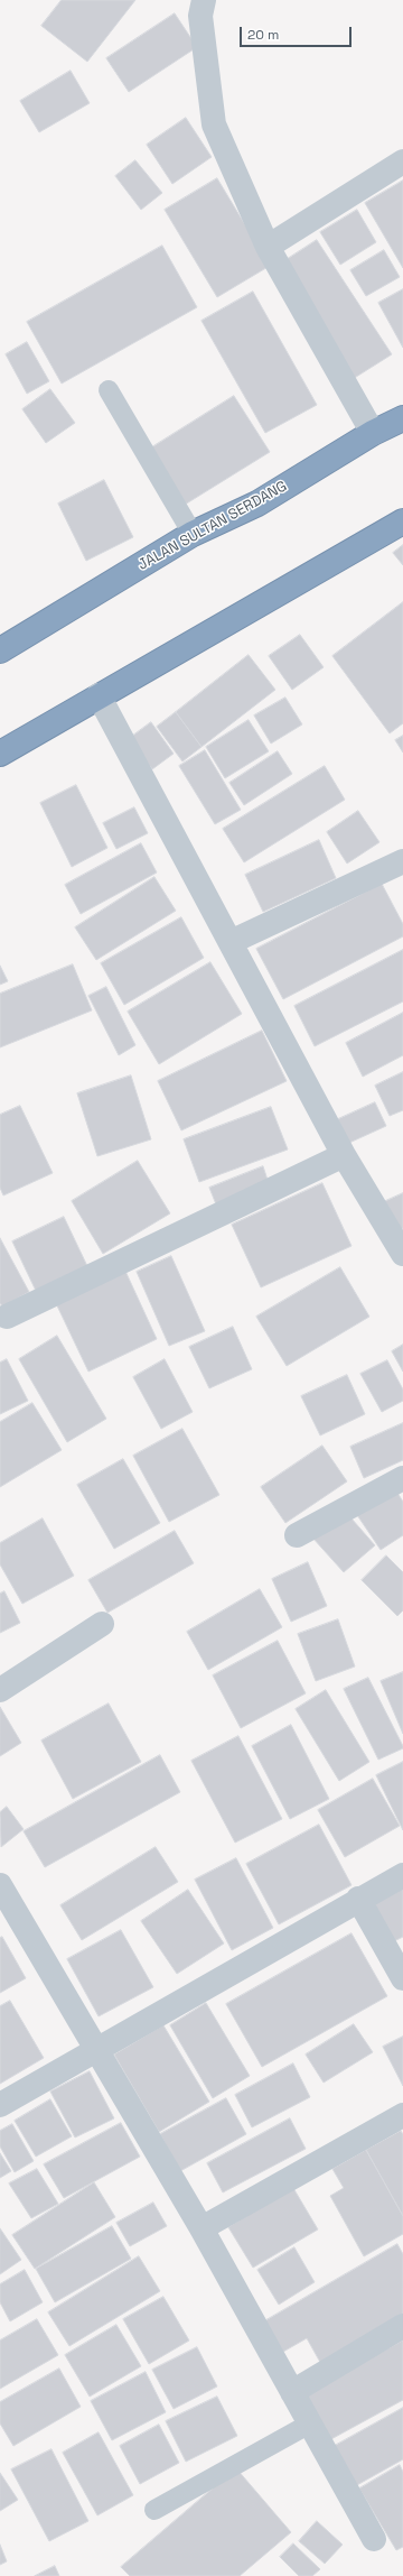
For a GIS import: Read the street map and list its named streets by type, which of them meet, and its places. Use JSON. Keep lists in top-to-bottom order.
{
  "streets": {
    "highway": ["JALAN SULTAN SERDANG"]
  },
  "scale_bar": "20 m"
}
